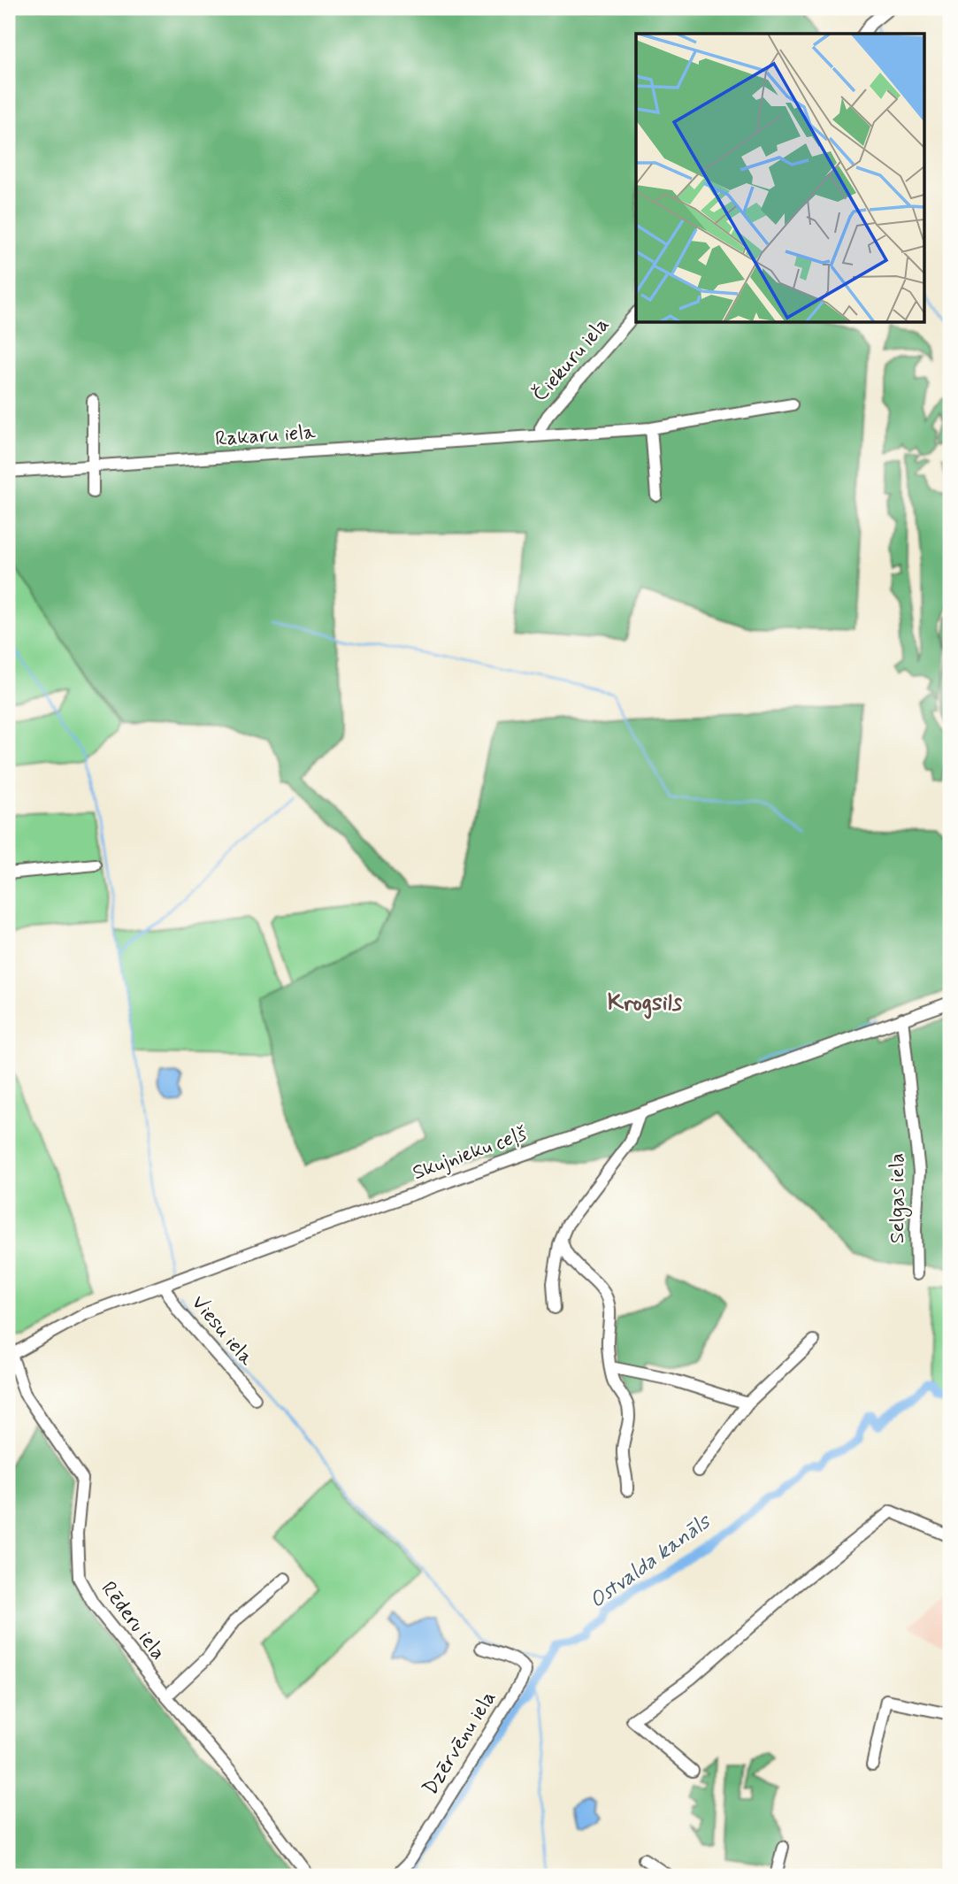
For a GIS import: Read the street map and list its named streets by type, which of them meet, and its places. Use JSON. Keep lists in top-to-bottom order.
{
  "streets": {
    "street": [
      "Čiekuru iela",
      "Rakaru iela",
      "Skujnieku ceļš",
      "Selgas iela",
      "Viesu iela",
      "Rēderu iela",
      "Dzērvēnu iela"
    ]
  },
  "crossings": [
    ["Čiekuru iela", "Rakaru iela"],
    ["Skujnieku ceļš", "Selgas iela"],
    ["Skujnieku ceļš", "Viesu iela"],
    ["Skujnieku ceļš", "Rēderu iela"]
  ],
  "districts": ["Krogsils"],
  "water": ["Ostvalda kanāls"]
}
